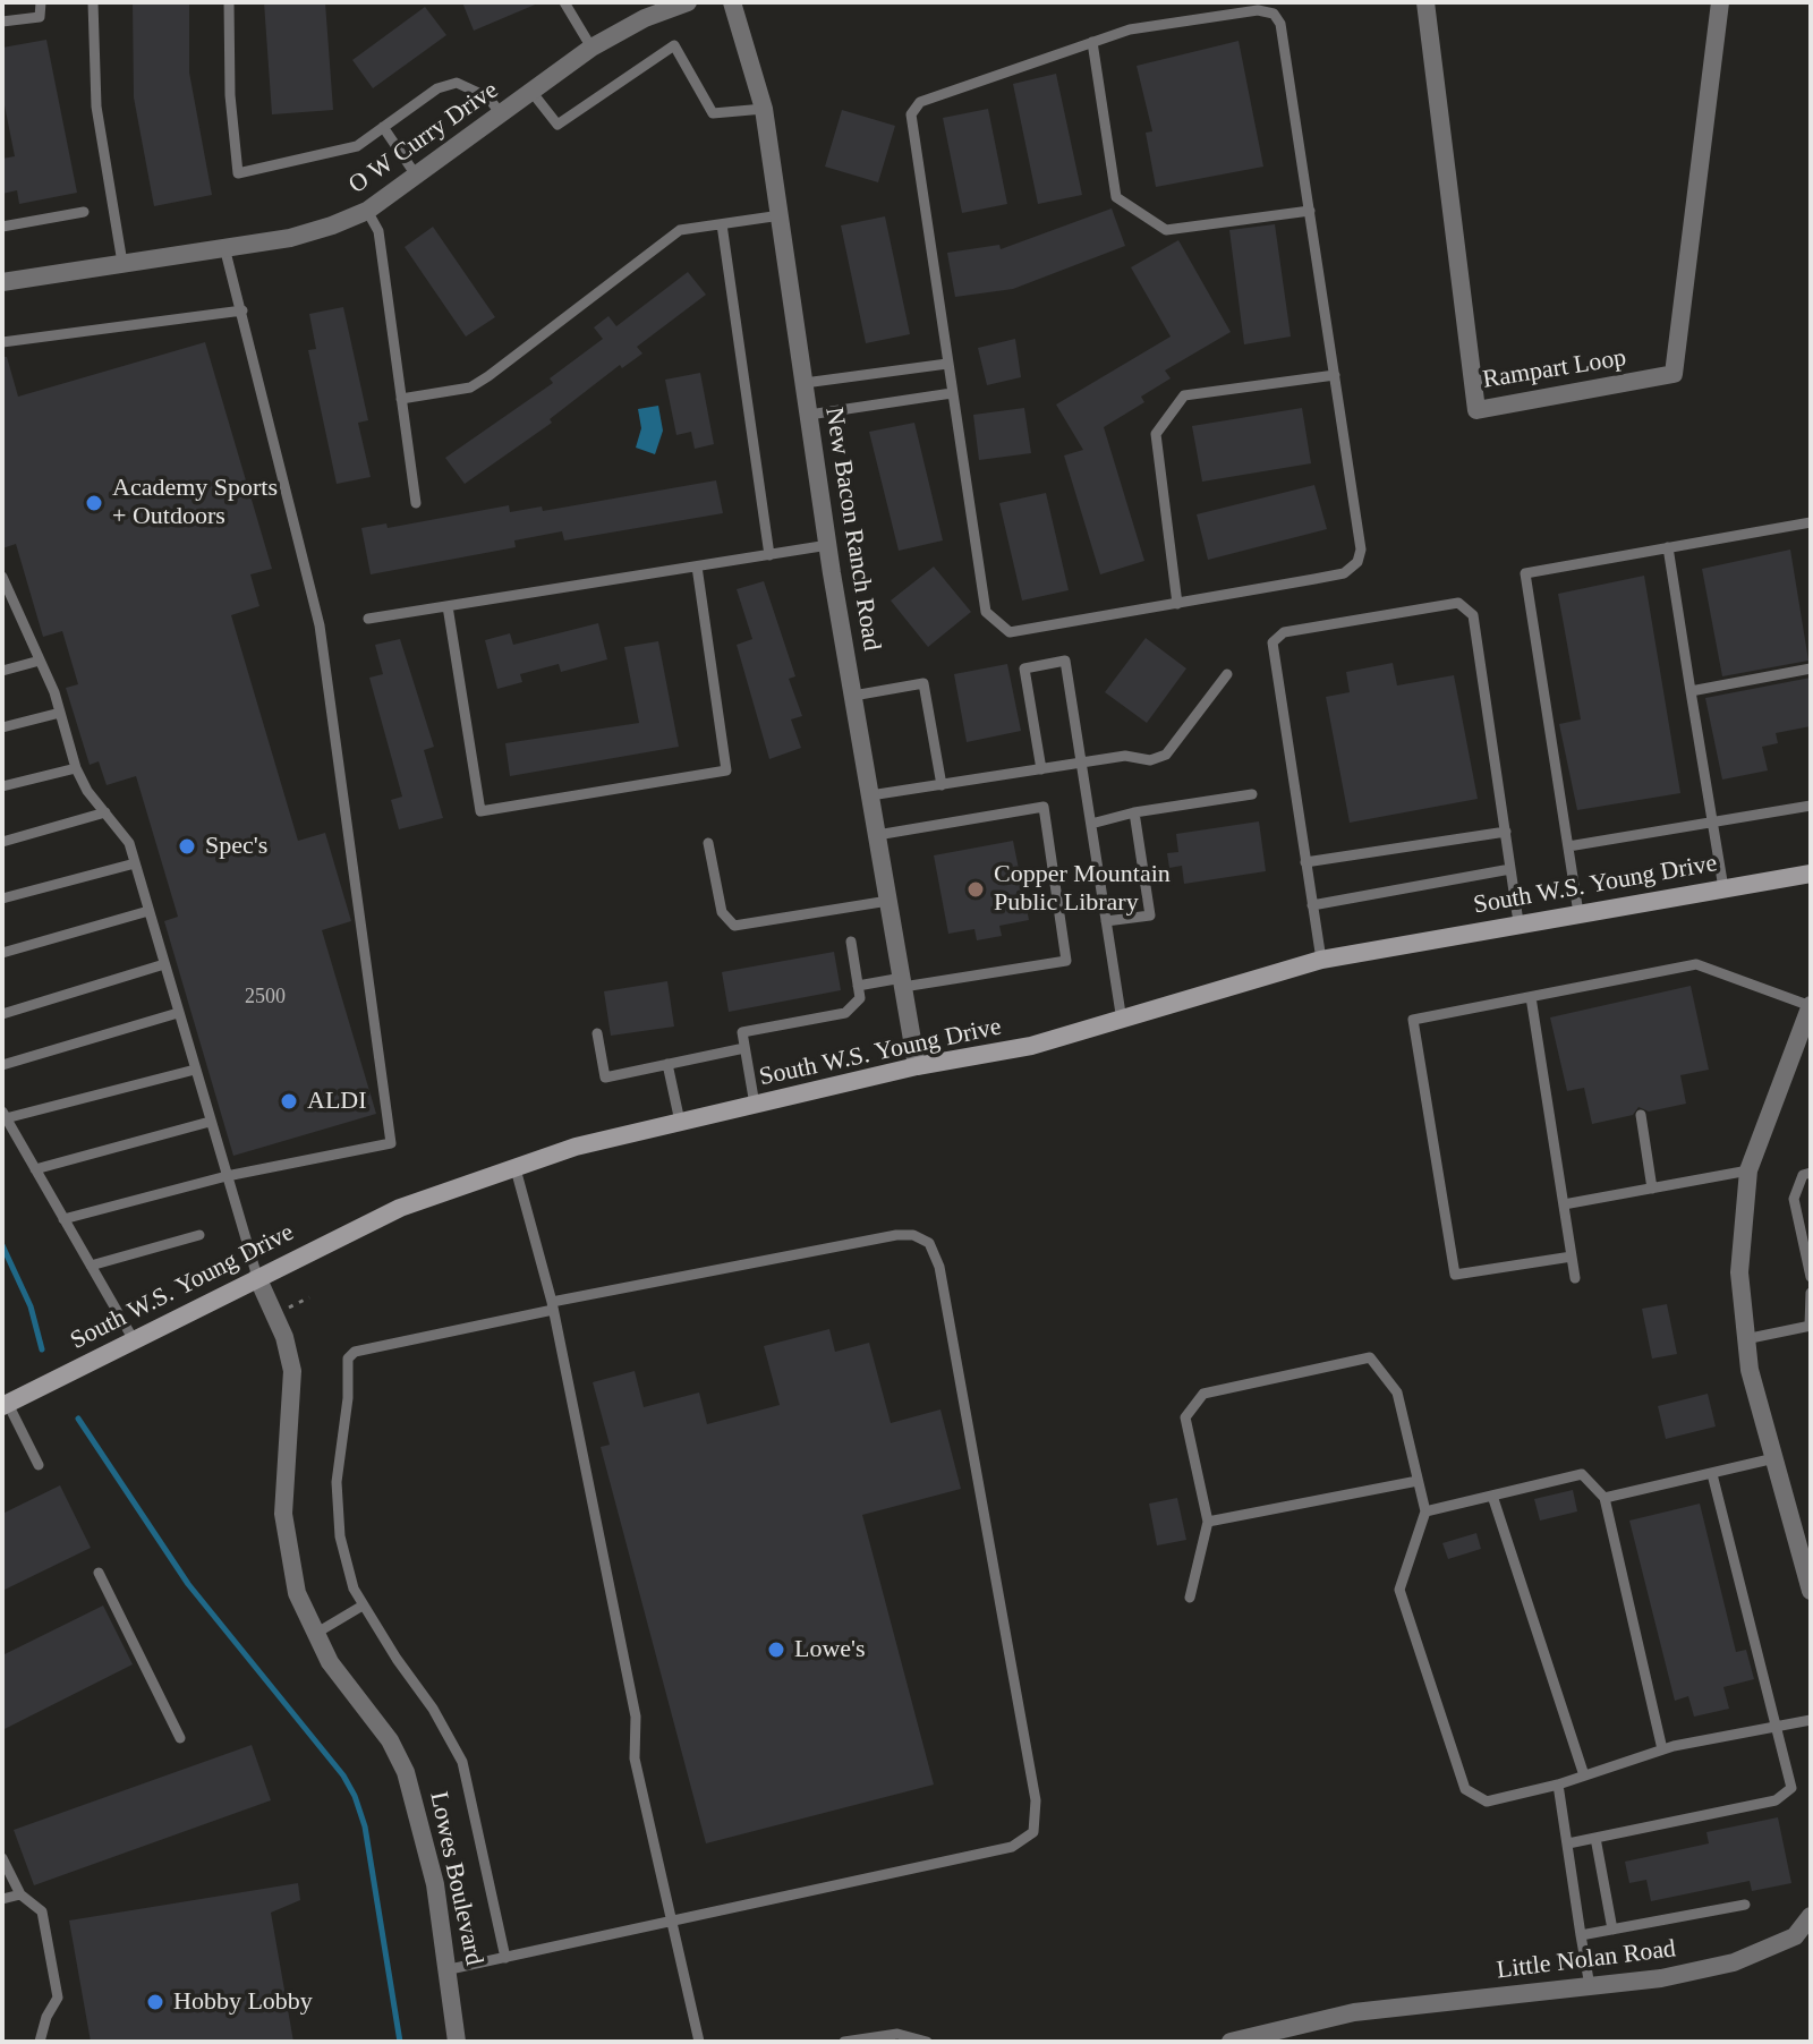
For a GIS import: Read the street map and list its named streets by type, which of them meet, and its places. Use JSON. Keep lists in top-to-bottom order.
{
  "streets": {
    "main road": ["South W.S. Young Drive"],
    "street": [
      "O W Curry Drive",
      "Rampart Loop",
      "New Bacon Ranch Road",
      "Lowes Boulevard",
      "Little Nolan Road"
    ]
  },
  "crossings": [
    ["New Bacon Ranch Road", "South W.S. Young Drive"],
    ["South W.S. Young Drive", "Lowes Boulevard"]
  ],
  "places": [
    "Academy Sports + Outdoors",
    "Spec's",
    "Copper Mountain Public Library",
    "ALDI",
    "Lowe's",
    "Hobby Lobby"
  ],
  "house_numbers": ["2500"]
}
